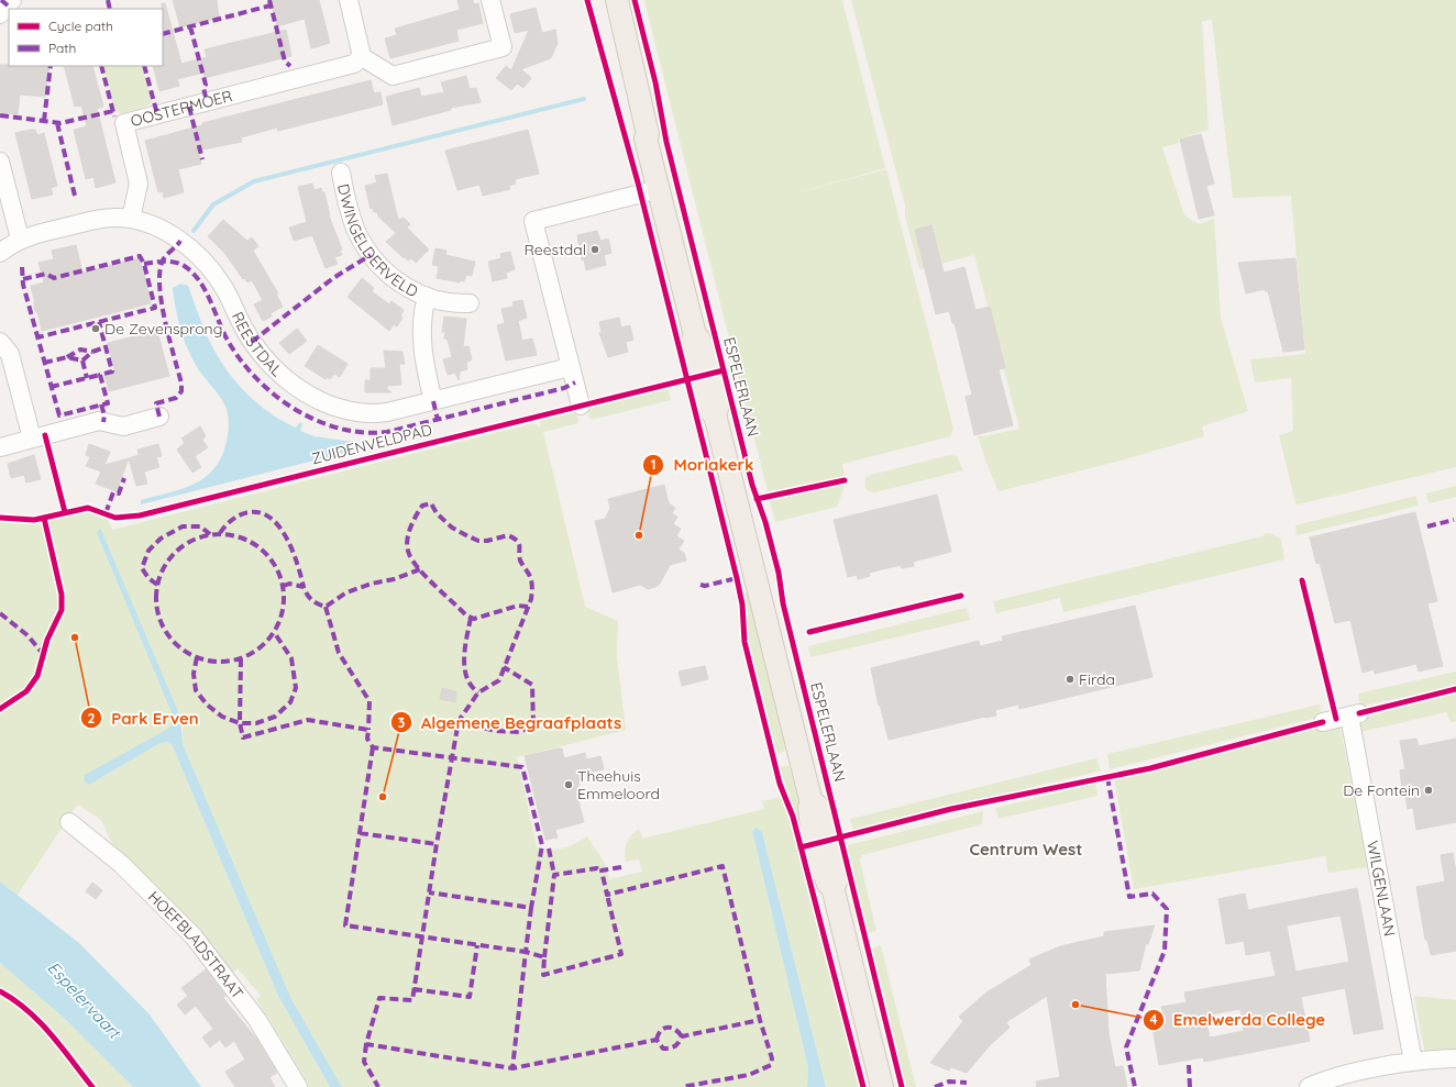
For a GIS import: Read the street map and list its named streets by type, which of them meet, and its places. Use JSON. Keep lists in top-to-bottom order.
{
  "streets": {
    "main road": ["ESPELERLAAN"],
    "street": [
      "OOSTERMOER",
      "DWINGELDERVELD",
      "REESTDAL",
      "WILGENLAAN",
      "HOEFBLADSTRAAT"
    ],
    "cycle path": ["ZUIDENVELDPAD"]
  },
  "crossings": [
    ["OOSTERMOER", "REESTDAL"],
    ["DWINGELDERVELD", "REESTDAL"]
  ],
  "districts": ["Centrum West"],
  "water": ["Espelervaart"],
  "places": [
    "Reestdal",
    "De Zevensprong",
    "Moriakerk",
    "Park Erven",
    "Firda",
    "Theehuis Emmeloord",
    "De Fontein",
    "Algemene Begraafplaats",
    "Emelwerda College"
  ],
  "legend": ["Cycle path", "Path"]
}
